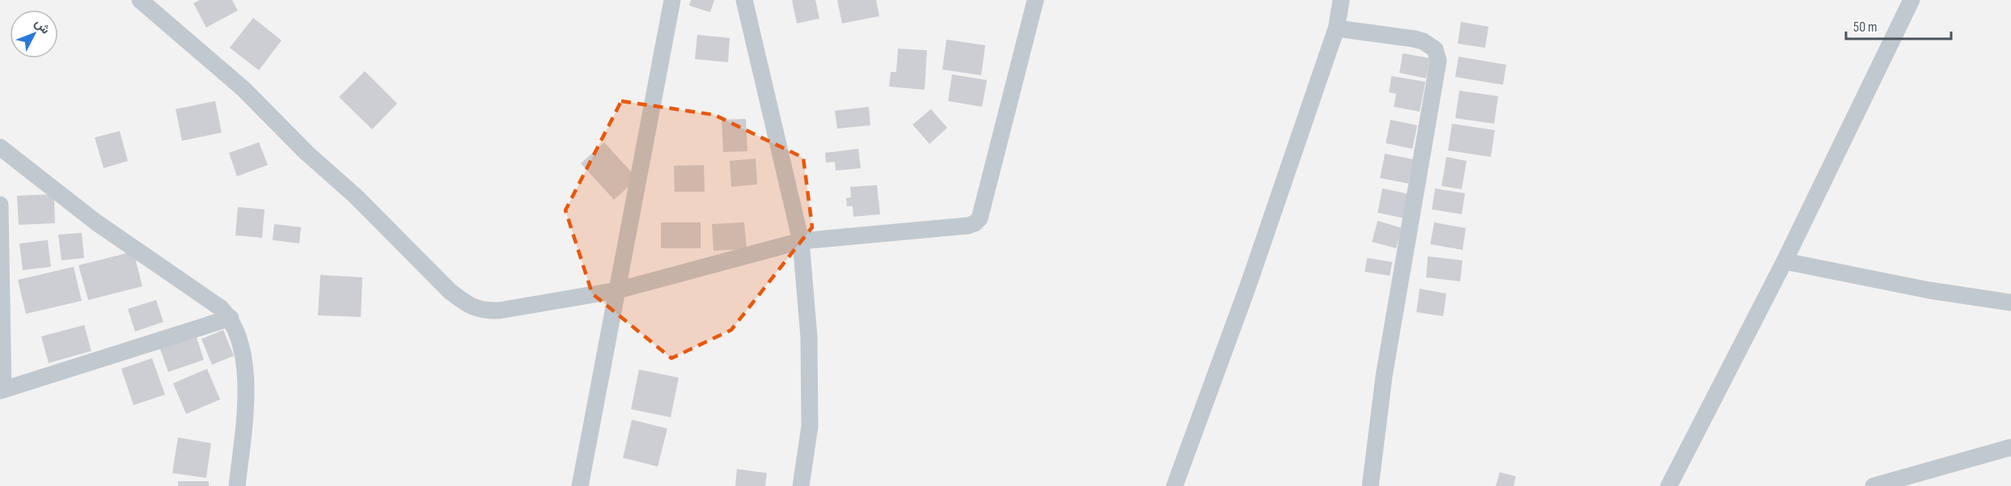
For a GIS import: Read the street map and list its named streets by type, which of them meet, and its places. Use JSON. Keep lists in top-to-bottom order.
{
  "scale_bar": "50 m",
  "north": "top right"
}
